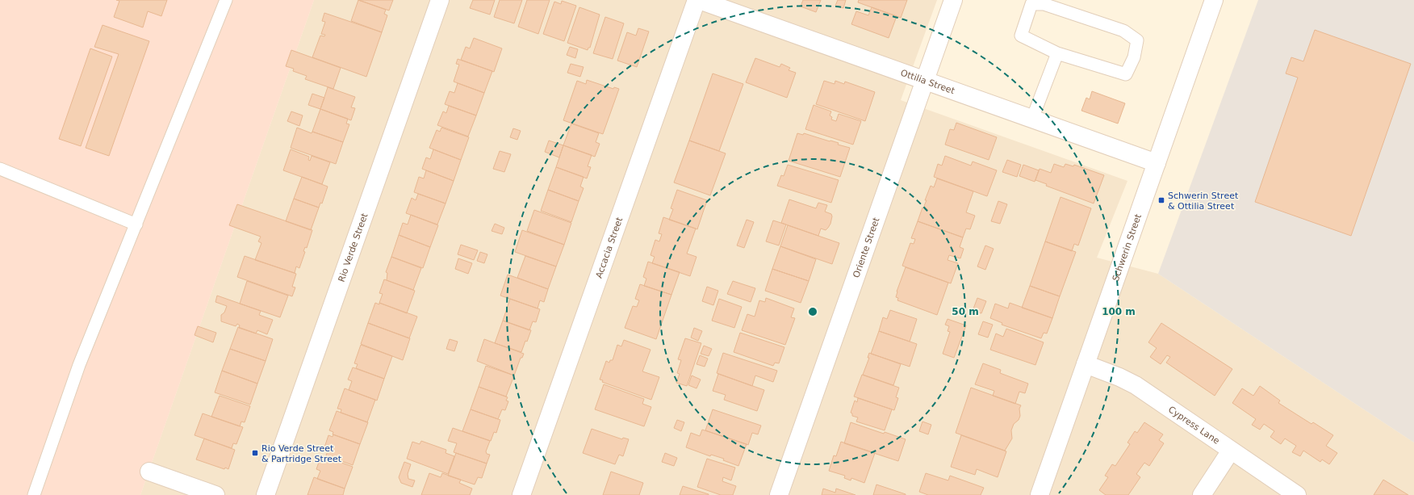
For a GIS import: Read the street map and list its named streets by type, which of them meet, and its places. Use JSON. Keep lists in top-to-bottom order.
{
  "streets": {
    "street": [
      "Ottilia Street",
      "Rio Verde Street",
      "Accacia Street",
      "Schwerin Street",
      "Oriente Street",
      "Cypress Lane"
    ]
  },
  "crossings": [
    ["Ottilia Street", "Accacia Street"],
    ["Ottilia Street", "Schwerin Street"],
    ["Ottilia Street", "Oriente Street"],
    ["Schwerin Street", "Cypress Lane"]
  ],
  "places": {
    "transit": ["Schwerin Street & Ottilia Street", "Rio Verde Street & Partridge Street"]
  },
  "rings": ["50 m", "100 m"]
}
